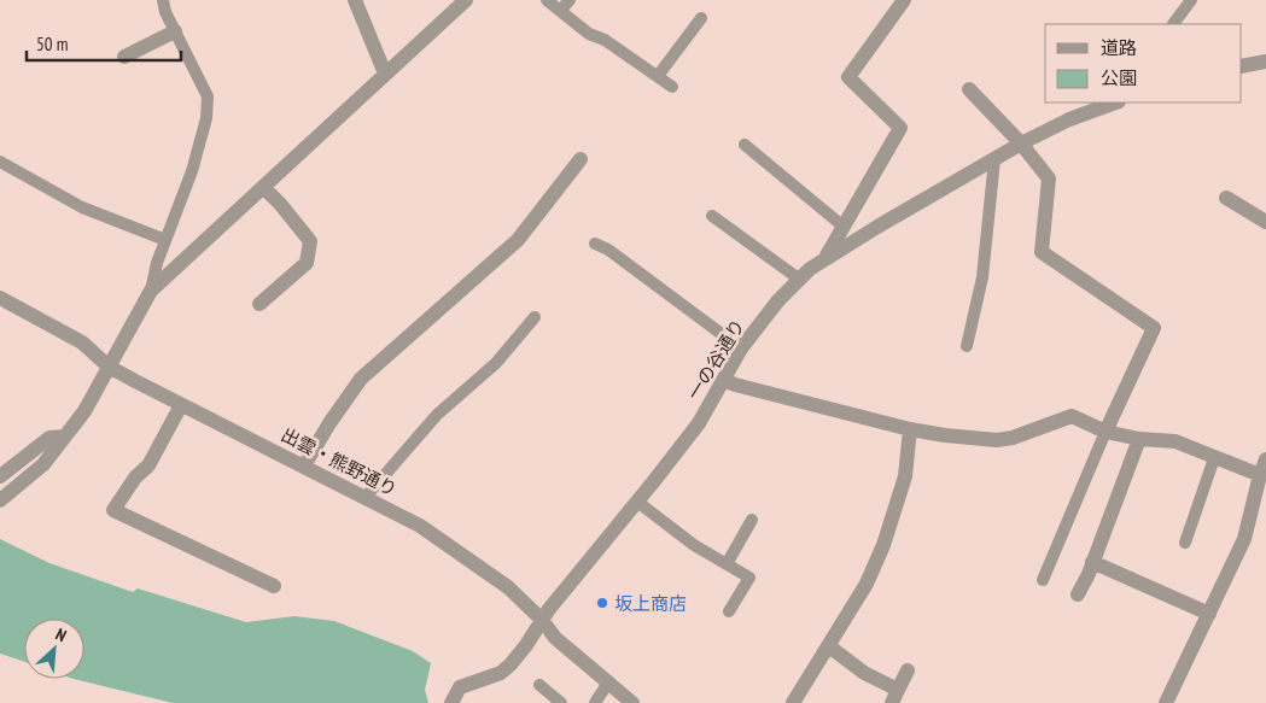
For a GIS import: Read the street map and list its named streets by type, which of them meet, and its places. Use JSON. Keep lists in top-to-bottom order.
{
  "streets": {
    "street": ["一の谷通り", "出雲・熊野通り"]
  },
  "crossings": [
    ["一の谷通り", "出雲・熊野通り"]
  ],
  "places": ["坂上商店"],
  "legend": ["道路", "公園"],
  "scale_bar": "50 m",
  "north": "top right"
}
